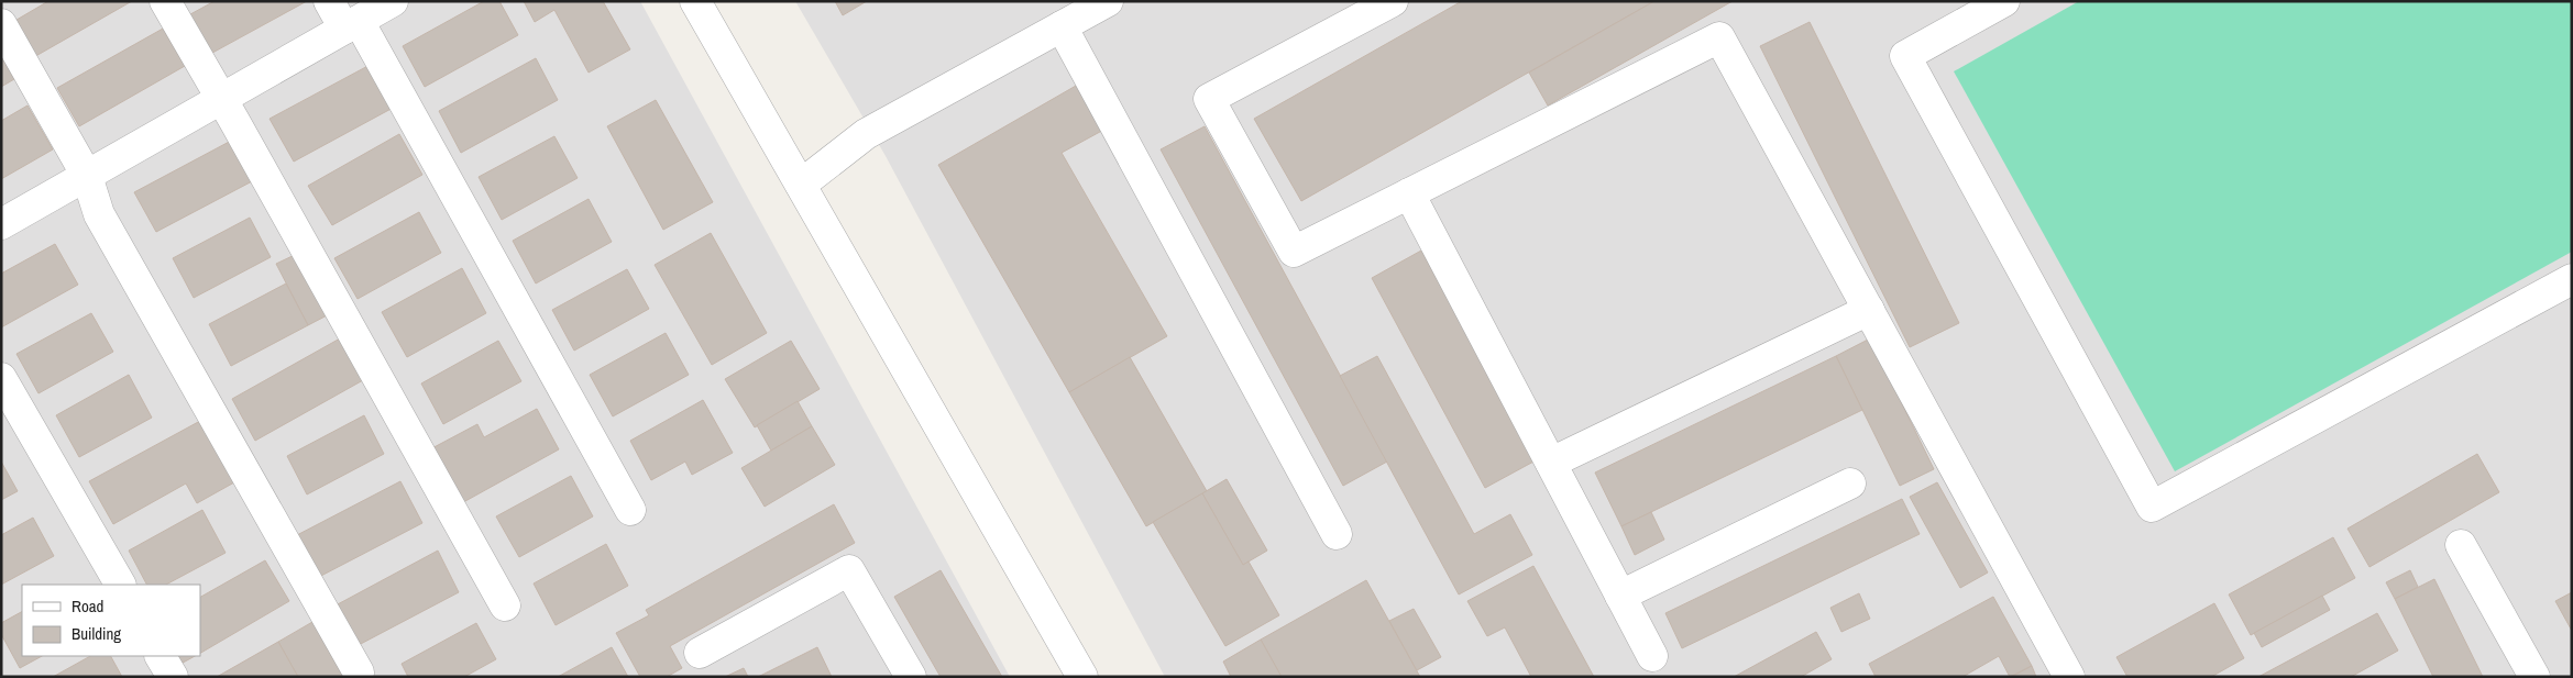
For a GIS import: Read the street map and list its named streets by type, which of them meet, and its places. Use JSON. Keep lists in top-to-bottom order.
{
  "legend": ["Road", "Building"]
}
